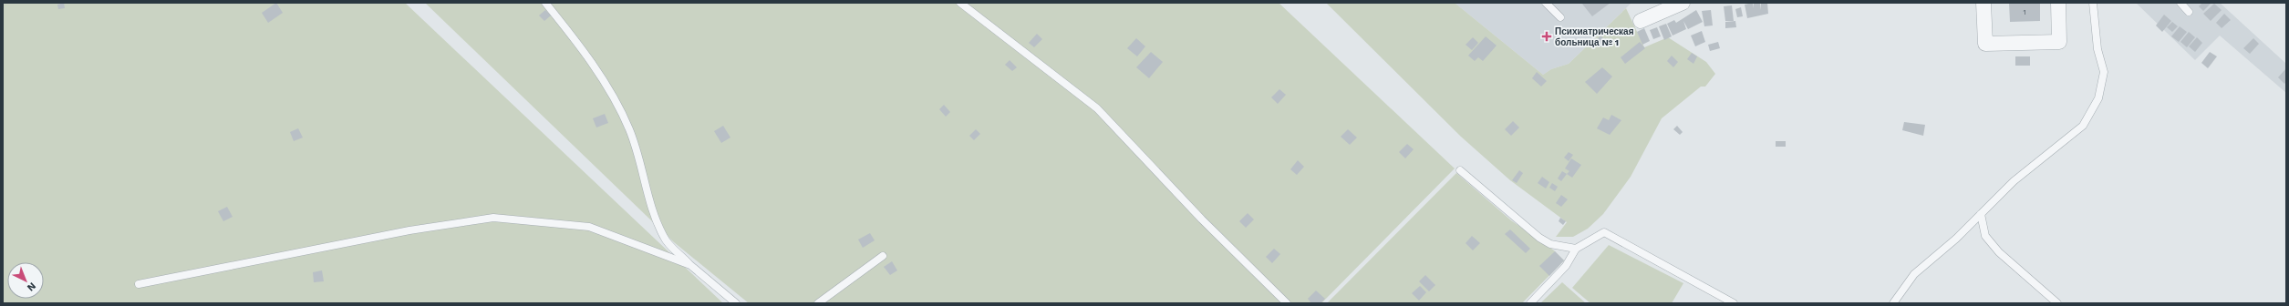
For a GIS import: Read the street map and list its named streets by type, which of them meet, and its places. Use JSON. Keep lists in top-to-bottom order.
{
  "places": {
    "health": ["Психиатрическая больница № 1"]
  },
  "house_numbers": ["1"],
  "north": "bottom right"
}
